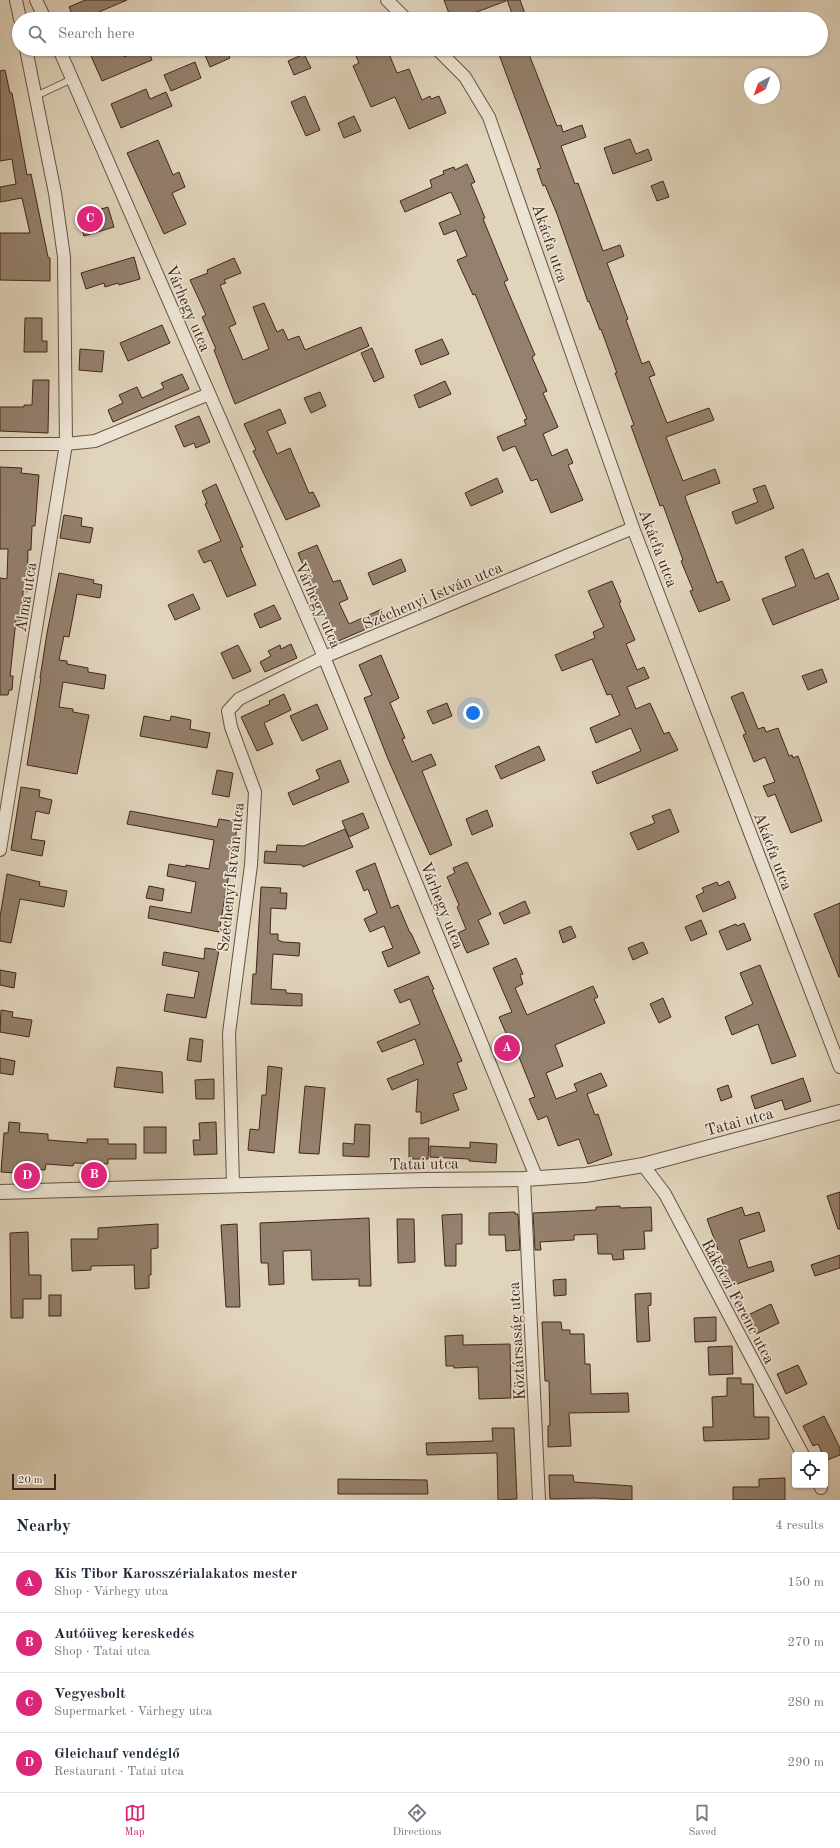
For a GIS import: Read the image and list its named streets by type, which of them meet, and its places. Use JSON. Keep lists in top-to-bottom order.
{
  "streets": {
    "street": [
      "Akácfa utca",
      "Várhegy utca",
      "Széchenyi István utca",
      "Alma utca",
      "Tatai utca",
      "Rákóczi Ferenc utca",
      "Köztársaság utca"
    ]
  },
  "crossings": [
    ["Akácfa utca", "Széchenyi István utca"],
    ["Várhegy utca", "Széchenyi István utca"],
    ["Várhegy utca", "Tatai utca"],
    ["Várhegy utca", "Köztársaság utca"],
    ["Széchenyi István utca", "Tatai utca"],
    ["Tatai utca", "Rákóczi Ferenc utca"],
    ["Tatai utca", "Köztársaság utca"]
  ],
  "scale_bar": "20 m",
  "north": "bottom left",
  "page": {
    "search": "Search here",
    "pins": [
      "C",
      "A",
      "B",
      "D"
    ],
    "scale": "20 m",
    "heading": ["Nearby", "4 results"],
    "list": [
      {
        "mark": "A",
        "name": "Kis Tibor Karosszérialakatos mester",
        "note": "Shop · Várhegy utca",
        "value": "150 m"
      },
      {
        "mark": "B",
        "name": "Autóüveg kereskedés",
        "note": "Shop · Tatai utca",
        "value": "270 m"
      },
      {
        "mark": "C",
        "name": "Vegyesbolt",
        "note": "Supermarket · Várhegy utca",
        "value": "280 m"
      },
      {
        "mark": "D",
        "name": "Gleichauf vendéglő",
        "note": "Restaurant · Tatai utca",
        "value": "290 m"
      }
    ],
    "nav": ["Map", "Directions", "Saved"]
  }
}
